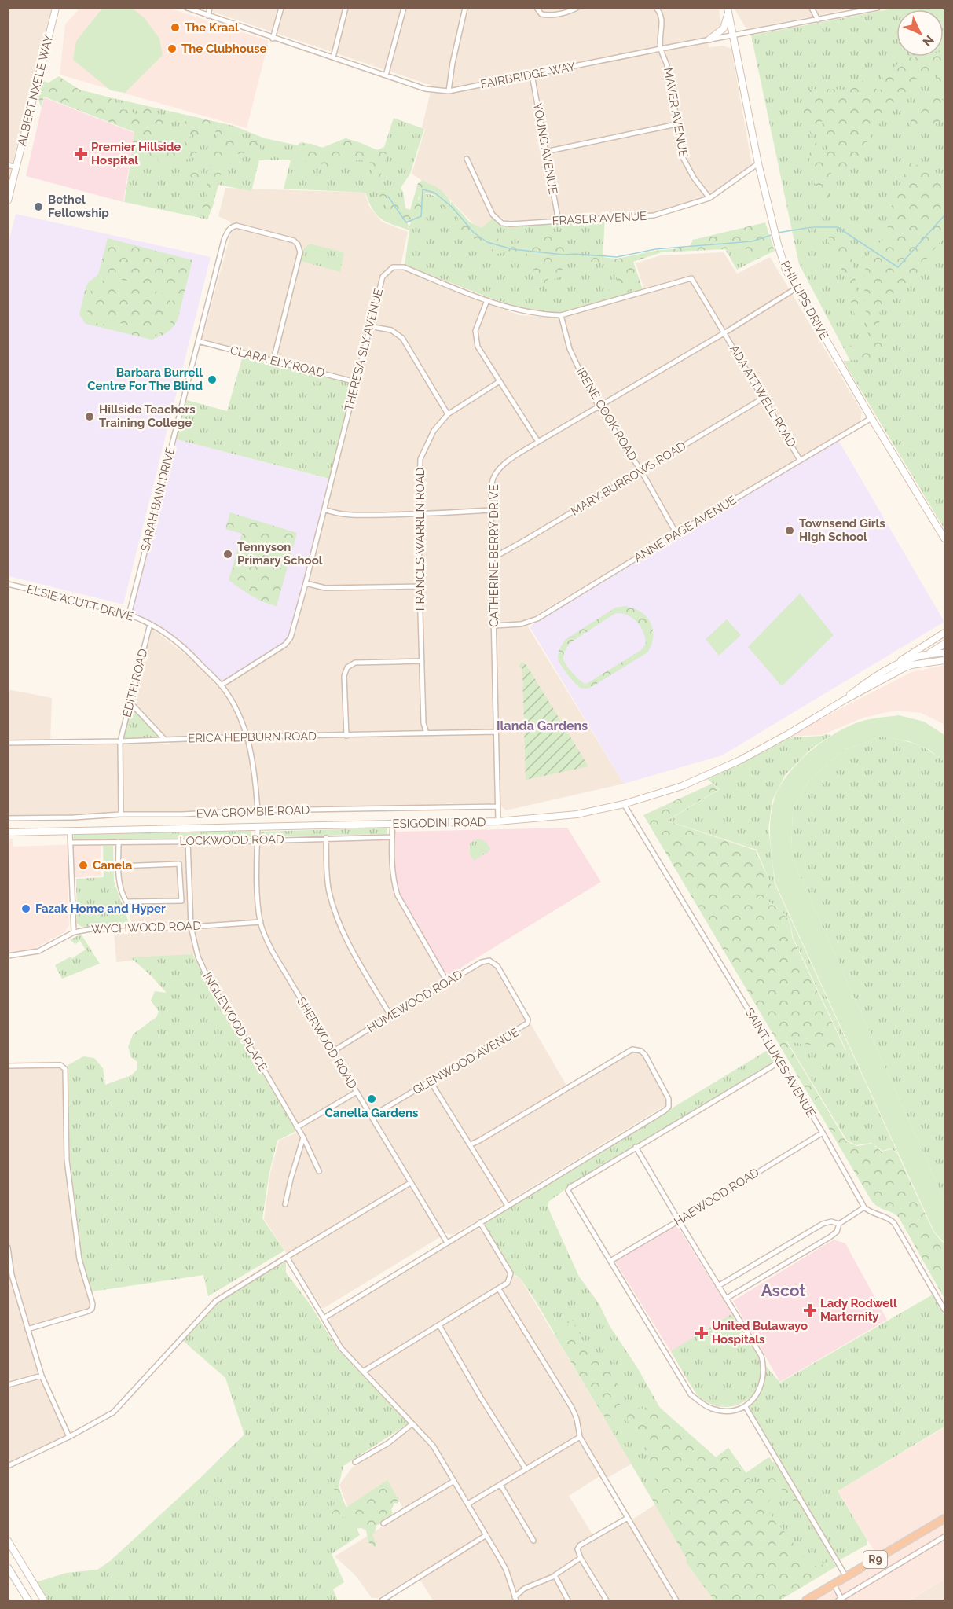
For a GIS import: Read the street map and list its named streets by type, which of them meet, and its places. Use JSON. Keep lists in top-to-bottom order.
{
  "streets": {
    "highway": ["R9"],
    "main road": ["ALBERT NXELE WAY", "PHILLIPS DRIVE", "ESIGODINI ROAD"],
    "street": [
      "FAIRBRIDGE WAY",
      "MAVER AVENUE",
      "YOUNG AVENUE",
      "FRASER AVENUE",
      "THERESA SLY AVENUE",
      "CLARA ELY ROAD",
      "ADA ATTWELL ROAD",
      "IRENE COOK ROAD",
      "MARY BURROWS ROAD",
      "SARAH BAIN DRIVE",
      "ANNE PAGE AVENUE",
      "FRANCES WARREN ROAD",
      "CATHERINE BERRY DRIVE",
      "ELSIE ACUTT DRIVE",
      "EDITH ROAD",
      "ERICA HEPBURN ROAD",
      "EVA CROMBIE ROAD",
      "LOCKWOOD ROAD",
      "WYCHWOOD ROAD",
      "HUMEWOOD ROAD",
      "INGLEWOOD PLACE",
      "SHERWOOD ROAD",
      "GLENWOOD AVENUE",
      "SAINT LUKES AVENUE",
      "HAEWOOD ROAD"
    ]
  },
  "crossings": [
    ["FAIRBRIDGE WAY", "MAVER AVENUE"],
    ["FAIRBRIDGE WAY", "YOUNG AVENUE"],
    ["FAIRBRIDGE WAY", "PHILLIPS DRIVE"],
    ["MAVER AVENUE", "FRASER AVENUE"],
    ["YOUNG AVENUE", "FRASER AVENUE"],
    ["FRASER AVENUE", "PHILLIPS DRIVE"],
    ["PHILLIPS DRIVE", "ANNE PAGE AVENUE"],
    ["PHILLIPS DRIVE", "CATHERINE BERRY DRIVE"],
    ["THERESA SLY AVENUE", "CLARA ELY ROAD"],
    ["THERESA SLY AVENUE", "ADA ATTWELL ROAD"],
    ["THERESA SLY AVENUE", "IRENE COOK ROAD"],
    ["THERESA SLY AVENUE", "CATHERINE BERRY DRIVE"],
    ["THERESA SLY AVENUE", "ELSIE ACUTT DRIVE"],
    ["CLARA ELY ROAD", "SARAH BAIN DRIVE"],
    ["ADA ATTWELL ROAD", "MARY BURROWS ROAD"],
    ["ADA ATTWELL ROAD", "ANNE PAGE AVENUE"],
    ["ADA ATTWELL ROAD", "CATHERINE BERRY DRIVE"],
    ["IRENE COOK ROAD", "MARY BURROWS ROAD"],
    ["IRENE COOK ROAD", "ANNE PAGE AVENUE"],
    ["IRENE COOK ROAD", "CATHERINE BERRY DRIVE"],
    ["MARY BURROWS ROAD", "CATHERINE BERRY DRIVE"],
    ["SARAH BAIN DRIVE", "ELSIE ACUTT DRIVE"],
    ["ANNE PAGE AVENUE", "CATHERINE BERRY DRIVE"],
    ["FRANCES WARREN ROAD", "ERICA HEPBURN ROAD"],
    ["CATHERINE BERRY DRIVE", "ERICA HEPBURN ROAD"],
    ["CATHERINE BERRY DRIVE", "EVA CROMBIE ROAD"],
    ["CATHERINE BERRY DRIVE", "ESIGODINI ROAD"],
    ["ELSIE ACUTT DRIVE", "EDITH ROAD"],
    ["ELSIE ACUTT DRIVE", "ERICA HEPBURN ROAD"],
    ["ELSIE ACUTT DRIVE", "EVA CROMBIE ROAD"],
    ["EDITH ROAD", "ERICA HEPBURN ROAD"],
    ["EDITH ROAD", "EVA CROMBIE ROAD"],
    ["ESIGODINI ROAD", "SHERWOOD ROAD"],
    ["ESIGODINI ROAD", "SAINT LUKES AVENUE"],
    ["LOCKWOOD ROAD", "INGLEWOOD PLACE"],
    ["LOCKWOOD ROAD", "SHERWOOD ROAD"],
    ["WYCHWOOD ROAD", "INGLEWOOD PLACE"],
    ["WYCHWOOD ROAD", "SHERWOOD ROAD"],
    ["HUMEWOOD ROAD", "SHERWOOD ROAD"],
    ["HUMEWOOD ROAD", "GLENWOOD AVENUE"],
    ["SHERWOOD ROAD", "GLENWOOD AVENUE"],
    ["SAINT LUKES AVENUE", "HAEWOOD ROAD"]
  ],
  "districts": ["Ilanda Gardens", "Ascot"],
  "places": {
    "other": [
      "The Kraal",
      "The Clubhouse",
      "Bethel Fellowship",
      "Barbara Burrell Centre For The Blind",
      "Hillside Teachers Training College",
      "Townsend Girls High School",
      "Tennyson Primary School",
      "Canela",
      "Fazak Home and Hyper",
      "Canella Gardens"
    ],
    "health": ["Premier Hillside Hospital", "Lady Rodwell Marternity", "United Bulawayo Hospitals"]
  },
  "north": "bottom right"
}
